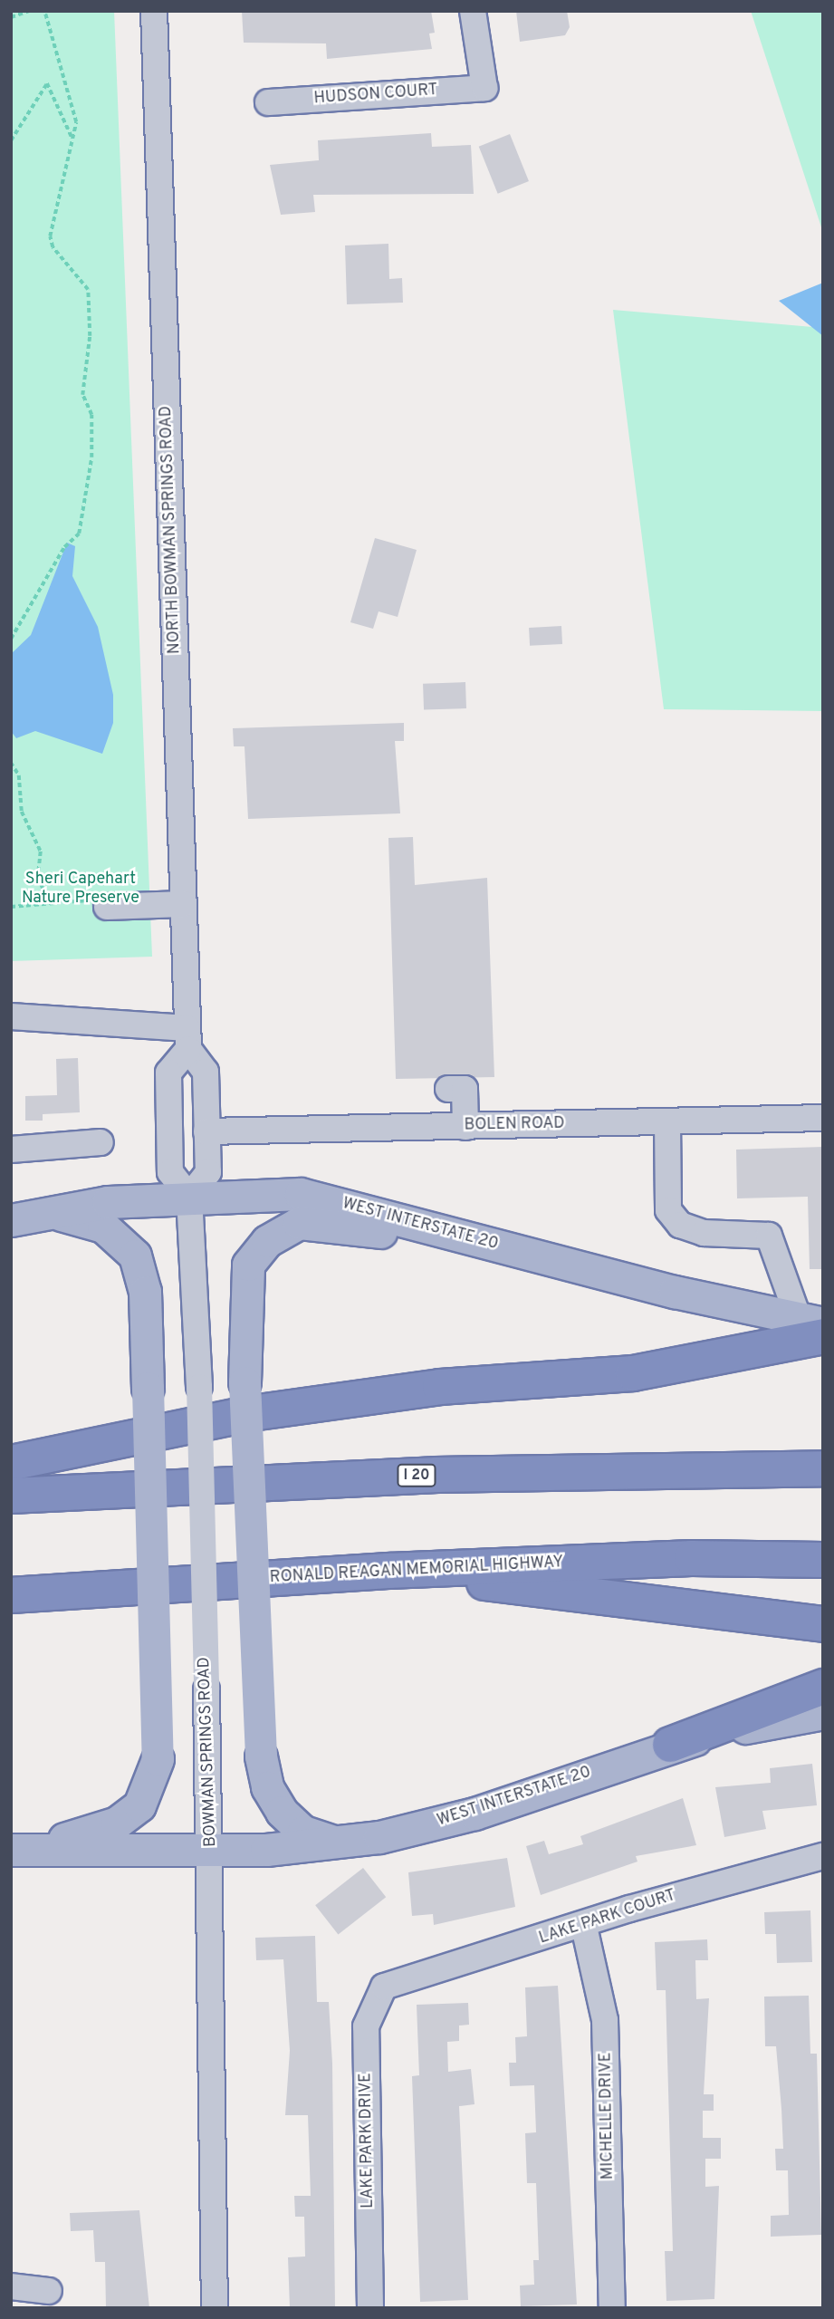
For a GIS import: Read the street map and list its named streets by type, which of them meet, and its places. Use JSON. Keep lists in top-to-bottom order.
{
  "streets": {
    "highway": ["I 20", "RONALD REAGAN MEMORIAL HIGHWAY"],
    "main road": ["WEST INTERSTATE 20"],
    "street": [
      "HUDSON COURT",
      "NORTH BOWMAN SPRINGS ROAD",
      "BOLEN ROAD",
      "BOWMAN SPRINGS ROAD",
      "LAKE PARK COURT",
      "MICHELLE DRIVE",
      "LAKE PARK DRIVE"
    ]
  },
  "crossings": [
    ["WEST INTERSTATE 20", "BOWMAN SPRINGS ROAD"],
    ["LAKE PARK COURT", "MICHELLE DRIVE"],
    ["LAKE PARK COURT", "LAKE PARK DRIVE"]
  ],
  "parks": ["Sheri Capehart Nature Preserve"]
}
